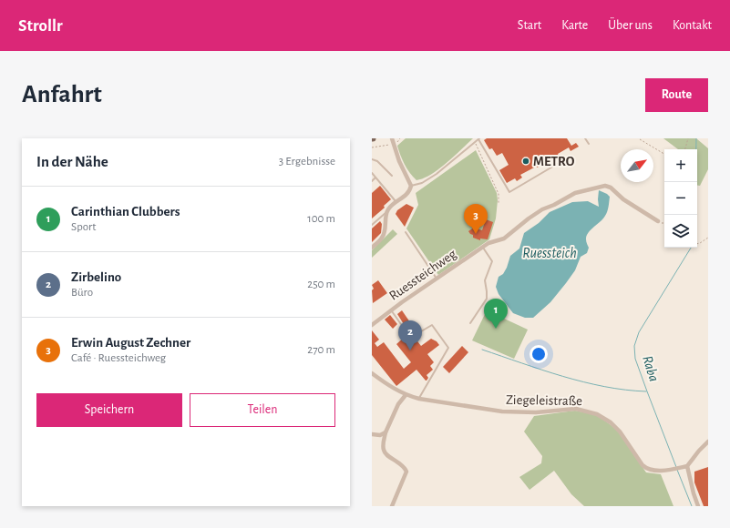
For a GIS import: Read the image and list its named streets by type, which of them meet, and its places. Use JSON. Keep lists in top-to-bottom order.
{
  "streets": {
    "street": ["Ruessteichweg", "Ziegeleistraße"]
  },
  "water": ["Ruessteich", "Raba"],
  "places": ["METRO"],
  "north": "top right",
  "page": {
    "header": "Strollr",
    "nav": [
      "Start",
      "Karte",
      "Über uns",
      "Kontakt"
    ],
    "buttons": [
      "Route",
      ["Speichern", "Teilen"]
    ],
    "title": "Anfahrt",
    "heading": ["In der Nähe", "3 Ergebnisse"],
    "map_buttons": ["+", "−"],
    "list": [
      {
        "mark": "1",
        "name": "Carinthian Clubbers",
        "note": "Sport",
        "value": "100 m"
      },
      {
        "mark": "2",
        "name": "Zirbelino",
        "note": "Büro",
        "value": "250 m"
      },
      {
        "mark": "3",
        "name": "Erwin August Zechner",
        "note": "Café · Ruessteichweg",
        "value": "270 m"
      }
    ],
    "pins": ["3", "1", "2"]
  }
}
